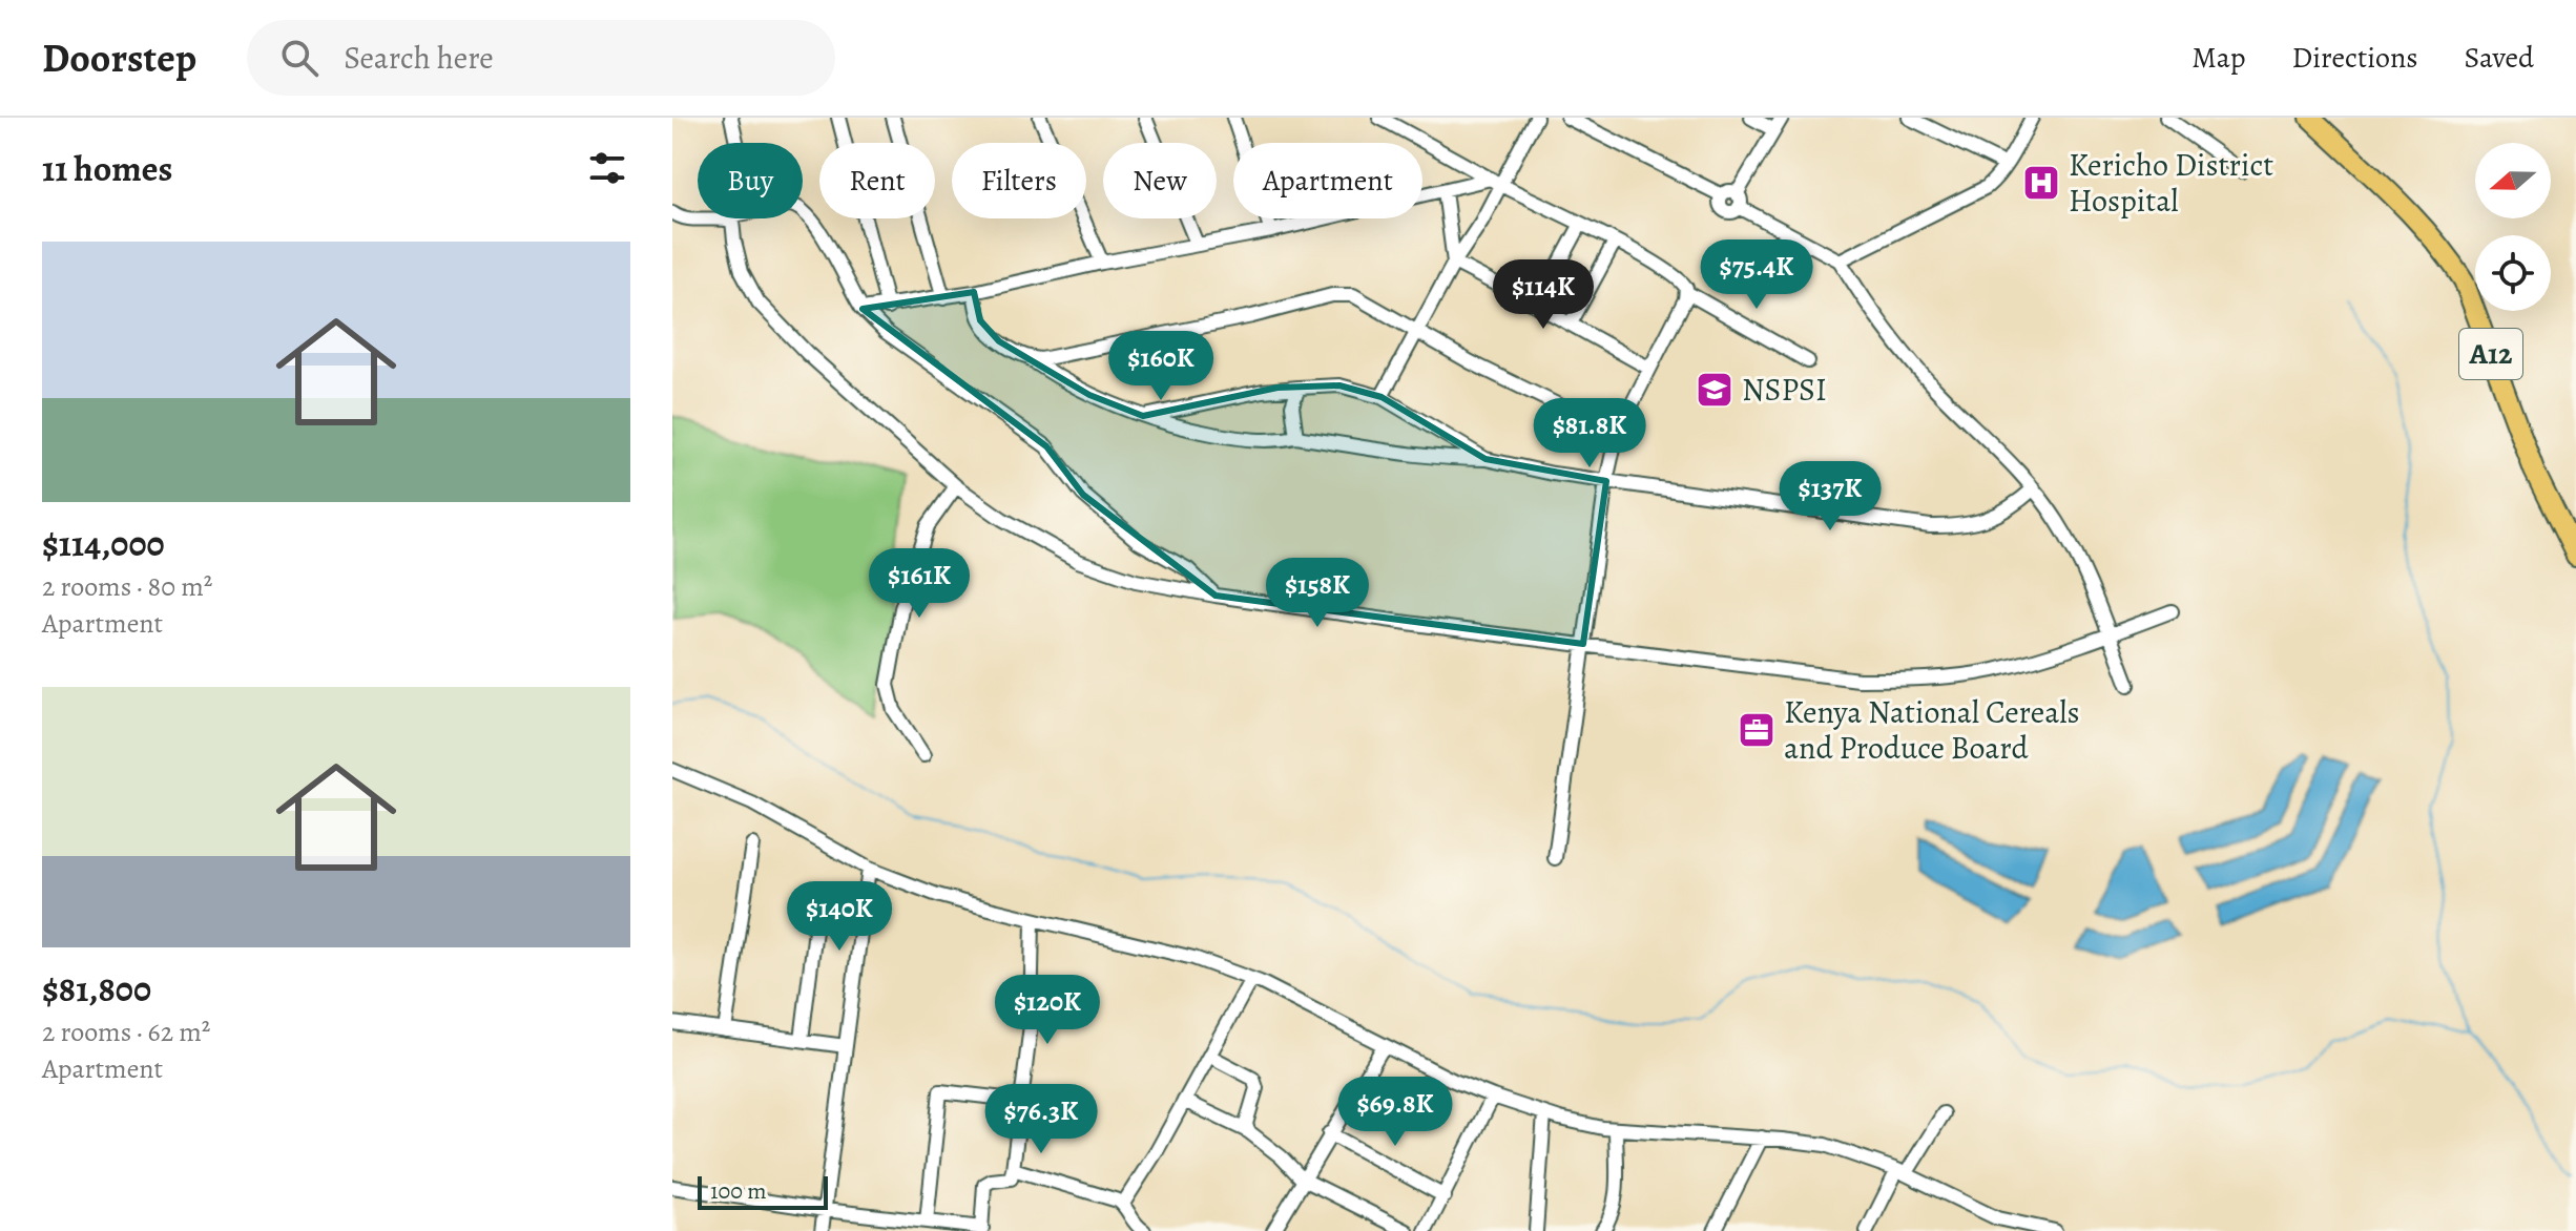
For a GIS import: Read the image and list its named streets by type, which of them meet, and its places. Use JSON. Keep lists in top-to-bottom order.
{
  "streets": {
    "highway": ["A12"]
  },
  "places": {
    "hospital": ["Kericho District Hospital"],
    "school or university": ["NSPSI"],
    "office": ["Kenya National Cereals and Produce Board"]
  },
  "scale_bar": "100 m",
  "north": "left",
  "page": {
    "header": "Doorstep",
    "search": "Search here",
    "nav": ["Map", "Directions", "Saved"],
    "heading": "11 homes",
    "chip": [
      "Buy",
      "Rent",
      "Filters",
      "New",
      "Apartment"
    ],
    "list": [
      {
        "name": "$114,000",
        "note": "2 rooms · 80 m² · Apartment"
      },
      {
        "name": "$81,800",
        "note": "2 rooms · 62 m² · Apartment"
      }
    ],
    "price": [
      "$75.4K",
      "$114K",
      "$160K",
      "$81.8K",
      "$137K",
      "$161K",
      "$158K",
      "$140K",
      "$120K",
      "$69.8K",
      "$76.3K"
    ],
    "scale": "100 m"
  }
}
